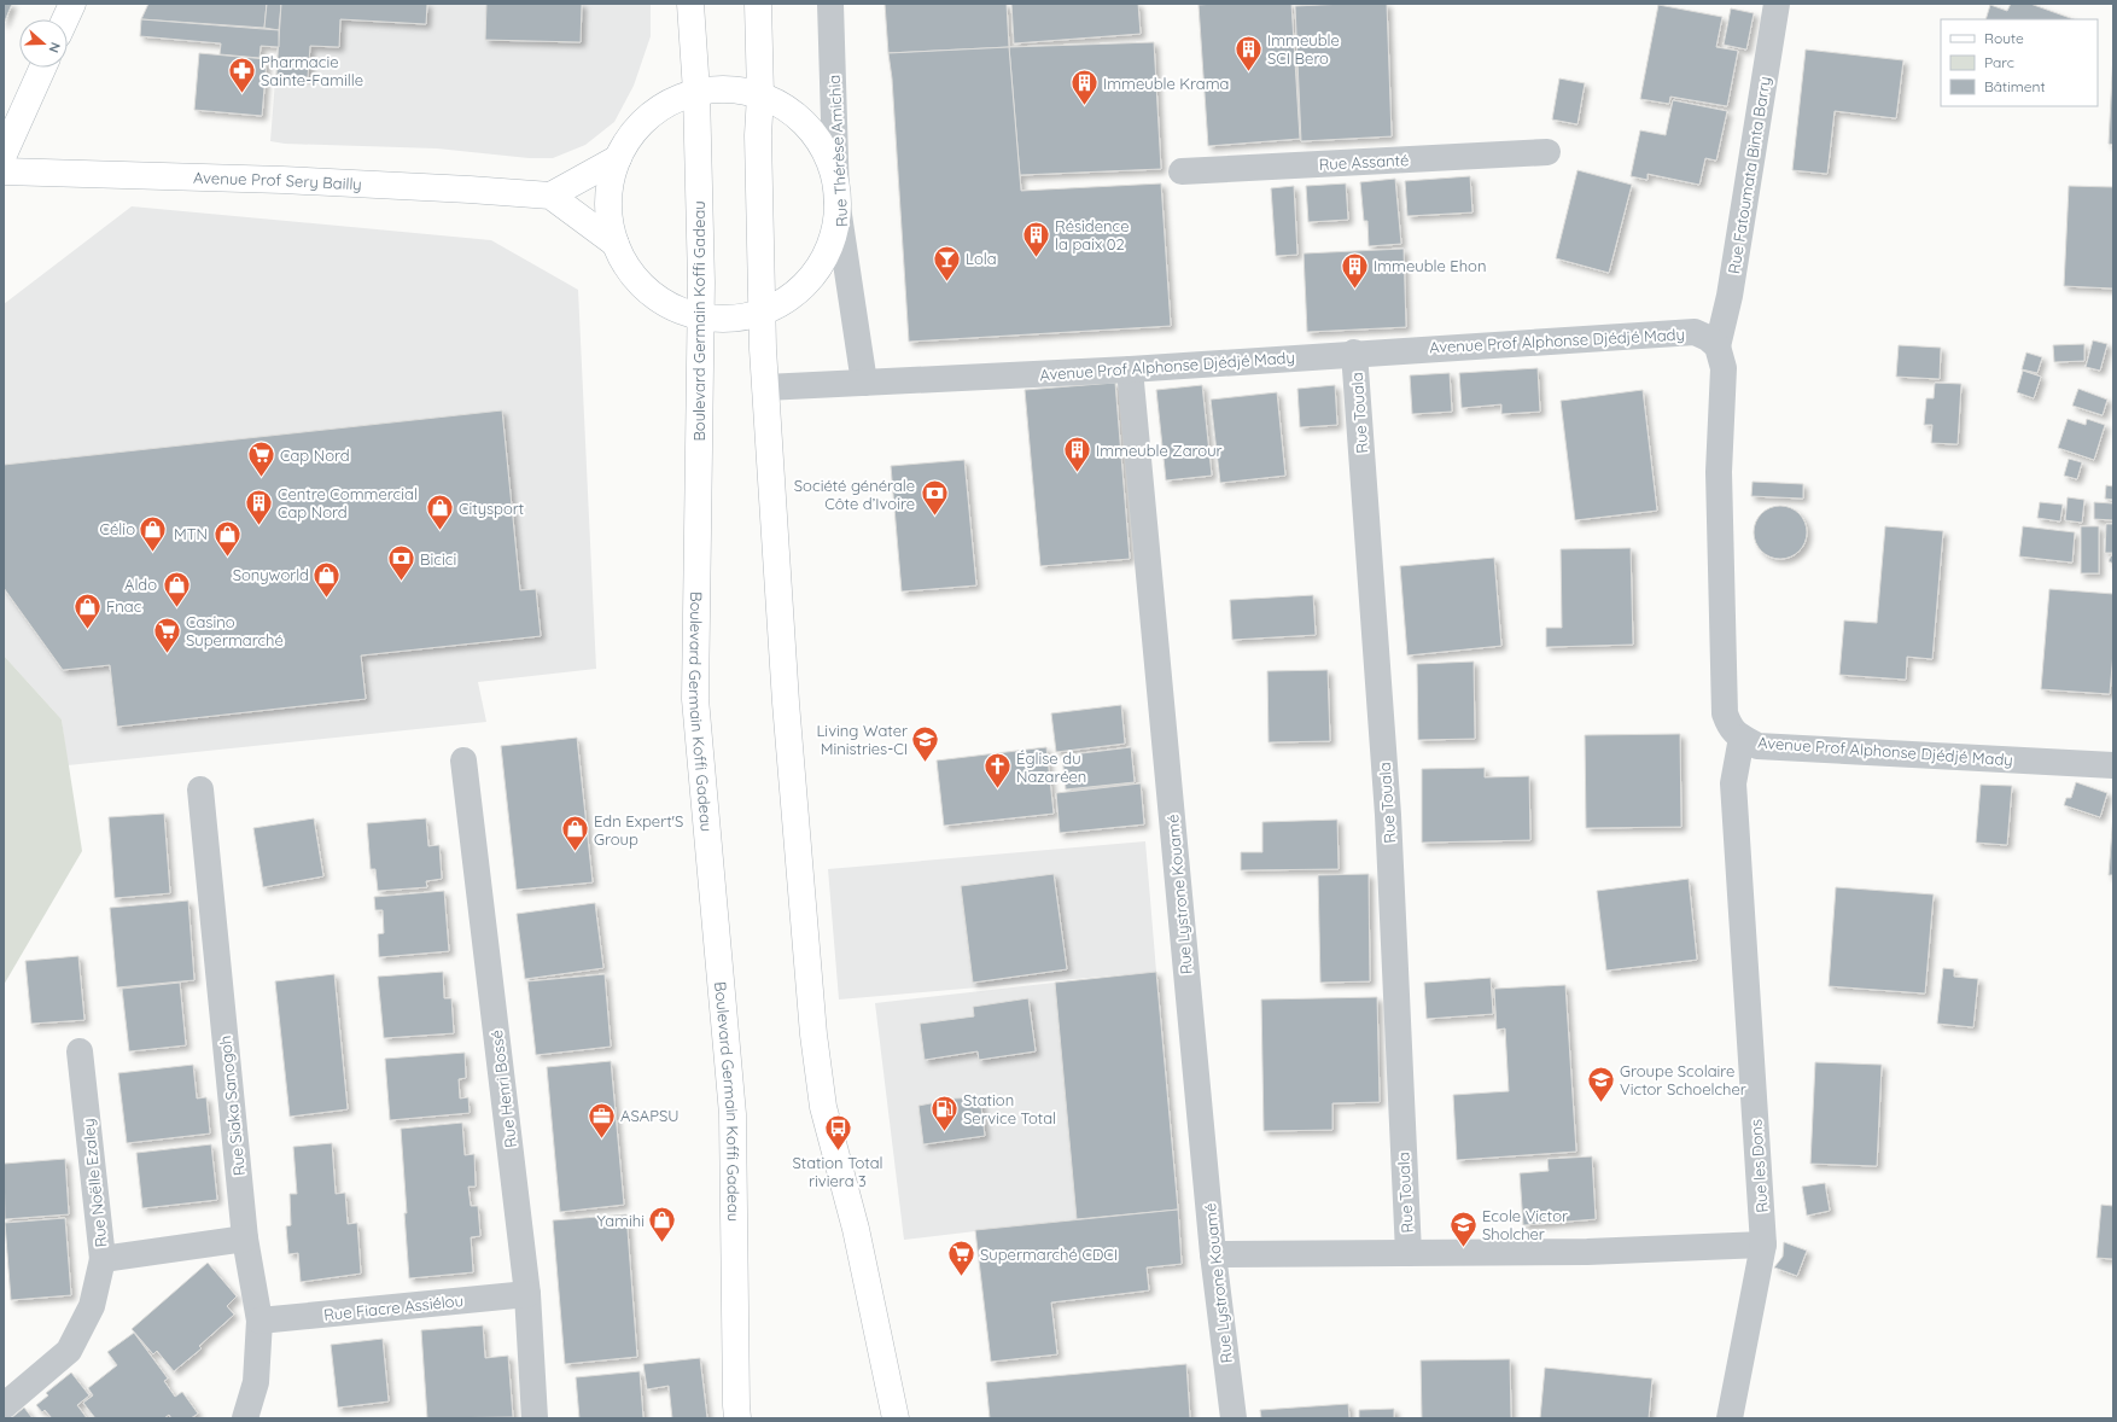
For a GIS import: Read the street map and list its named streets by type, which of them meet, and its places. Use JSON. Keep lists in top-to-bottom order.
{
  "streets": {
    "main road": ["Avenue Prof Sery Bailly", "Boulevard Germain Koffi Gadeau"],
    "street": [
      "Rue Thérèse Amichia",
      "Rue Assanté",
      "Rue Fatoumata Binta Barry",
      "Avenue Prof Alphonse Djédjé Mady",
      "Rue Touala",
      "Rue Lystrone Kouamé",
      "Rue Henri Bossé",
      "Rue Siaka Sanogoh",
      "Rue les Dons",
      "Rue Noëlle Ezaley",
      "Rue Fiacre Assiélou"
    ]
  },
  "crossings": [
    ["Rue Thérèse Amichia", "Avenue Prof Alphonse Djédjé Mady"],
    ["Rue Fatoumata Binta Barry", "Avenue Prof Alphonse Djédjé Mady"],
    ["Avenue Prof Alphonse Djédjé Mady", "Rue Touala"],
    ["Avenue Prof Alphonse Djédjé Mady", "Rue Lystrone Kouamé"],
    ["Avenue Prof Alphonse Djédjé Mady", "Rue les Dons"],
    ["Rue Henri Bossé", "Rue Fiacre Assiélou"],
    ["Rue Siaka Sanogoh", "Rue Noëlle Ezaley"],
    ["Rue Siaka Sanogoh", "Rue Fiacre Assiélou"]
  ],
  "places": {
    "building": [
      "Immeuble SCI Bero",
      "Immeuble Krama",
      "Résidence la paix 02",
      "Immeuble Ehon",
      "Immeuble Zarour",
      "Centre Commercial Cap Nord"
    ],
    "pharmacy": ["Pharmacie Sainte-Famille"],
    "bar": ["Lola"],
    "supermarket": ["Cap Nord", "Casino Supermarché", "Supermarché CDCI"],
    "bank": ["Société générale Côte d’Ivoire", "Bicici"],
    "shop": [
      "Citysport",
      "Célio",
      "MTN",
      "Sonyworld",
      "Aldo",
      "Fnac",
      "Edn Expert'S Group",
      "Yamihi"
    ],
    "school or university": ["Living Water Ministries-CI", "Groupe Scolaire Victor Schoelcher", "Ecole Victor Sholcher"],
    "church": ["Église du Nazaréen"],
    "fuel station": ["Station Service Total"],
    "office": ["ASAPSU"],
    "bus stop": ["Station Total riviera 3"]
  },
  "legend": ["Route", "Parc", "Bâtiment"],
  "north": "right"
}
